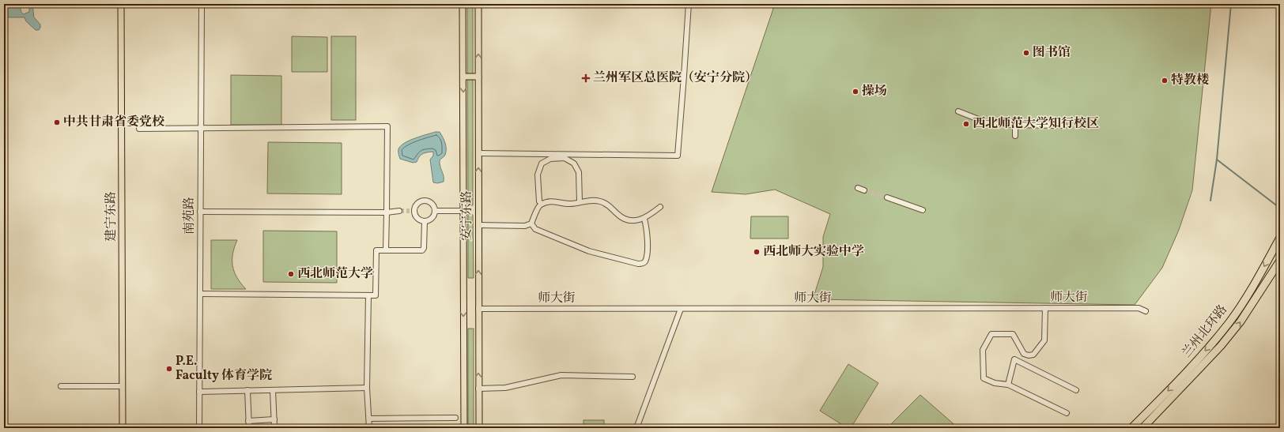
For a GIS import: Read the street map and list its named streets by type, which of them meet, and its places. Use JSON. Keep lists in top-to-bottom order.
{
  "streets": {
    "highway": ["兰州北环路"],
    "main road": ["安宁东路", "建宁东路"],
    "street": ["南苑路", "师大街"]
  },
  "crossings": [
    ["安宁东路", "师大街"]
  ],
  "places": {
    "other": [
      "图书馆",
      "特教楼",
      "操场",
      "中共甘肃省委党校",
      "西北师范大学知行校区",
      "西北师大实验中学",
      "西北师范大学",
      "P.E. Faculty 体育学院"
    ],
    "health": ["兰州军区总医院（安宁分院）"]
  }
}
